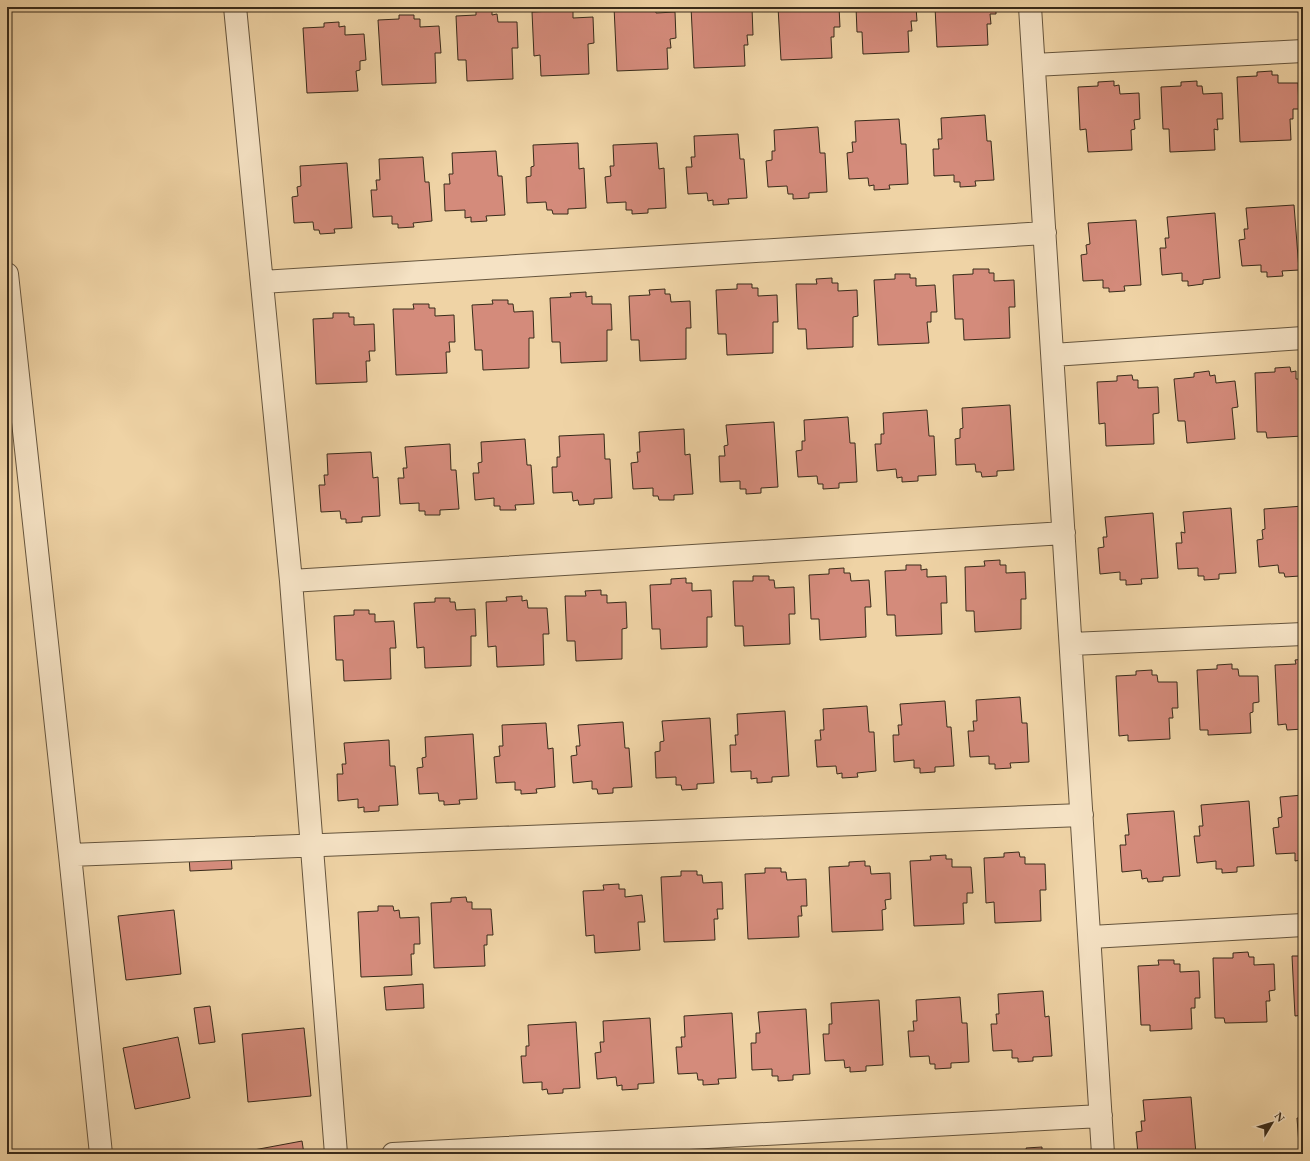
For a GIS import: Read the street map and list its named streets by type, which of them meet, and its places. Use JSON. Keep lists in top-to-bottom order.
{
  "north": "top right"
}
